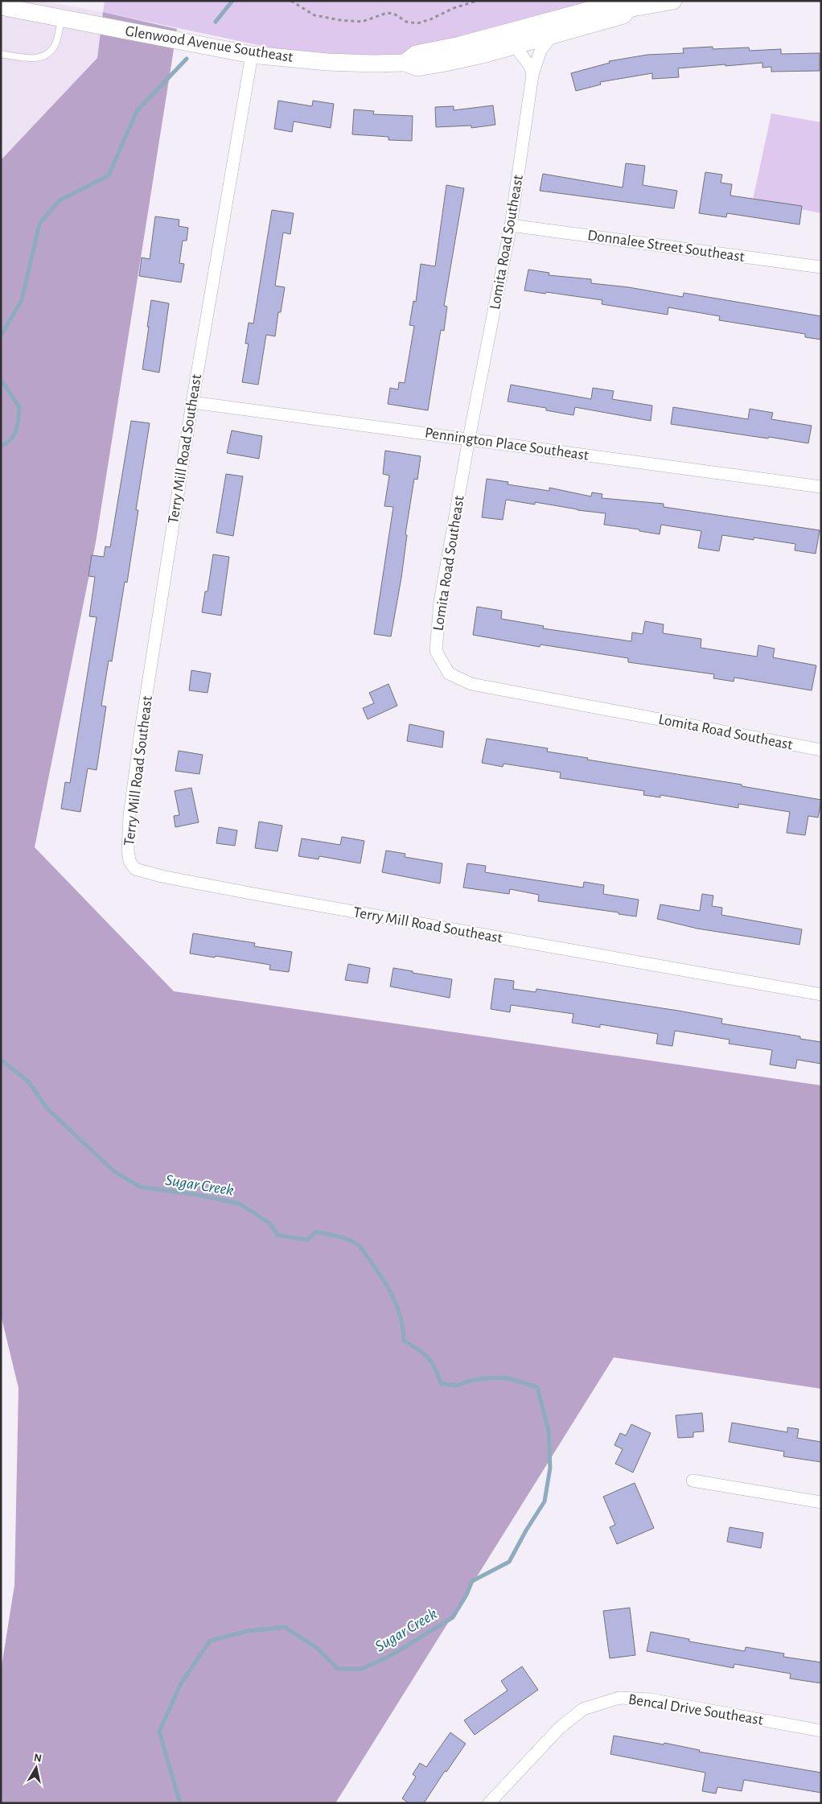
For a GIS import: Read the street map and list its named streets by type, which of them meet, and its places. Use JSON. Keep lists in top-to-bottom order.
{
  "streets": {
    "main road": ["Glenwood Avenue Southeast"],
    "street": [
      "Lomita Road Southeast",
      "Donnalee Street Southeast",
      "Pennington Place Southeast",
      "Terry Mill Road Southeast",
      "Bencal Drive Southeast"
    ]
  },
  "crossings": [
    ["Glenwood Avenue Southeast", "Lomita Road Southeast"],
    ["Glenwood Avenue Southeast", "Terry Mill Road Southeast"],
    ["Lomita Road Southeast", "Donnalee Street Southeast"],
    ["Lomita Road Southeast", "Pennington Place Southeast"],
    ["Pennington Place Southeast", "Terry Mill Road Southeast"]
  ],
  "water": ["Sugar Creek"],
  "north": "top"
}
